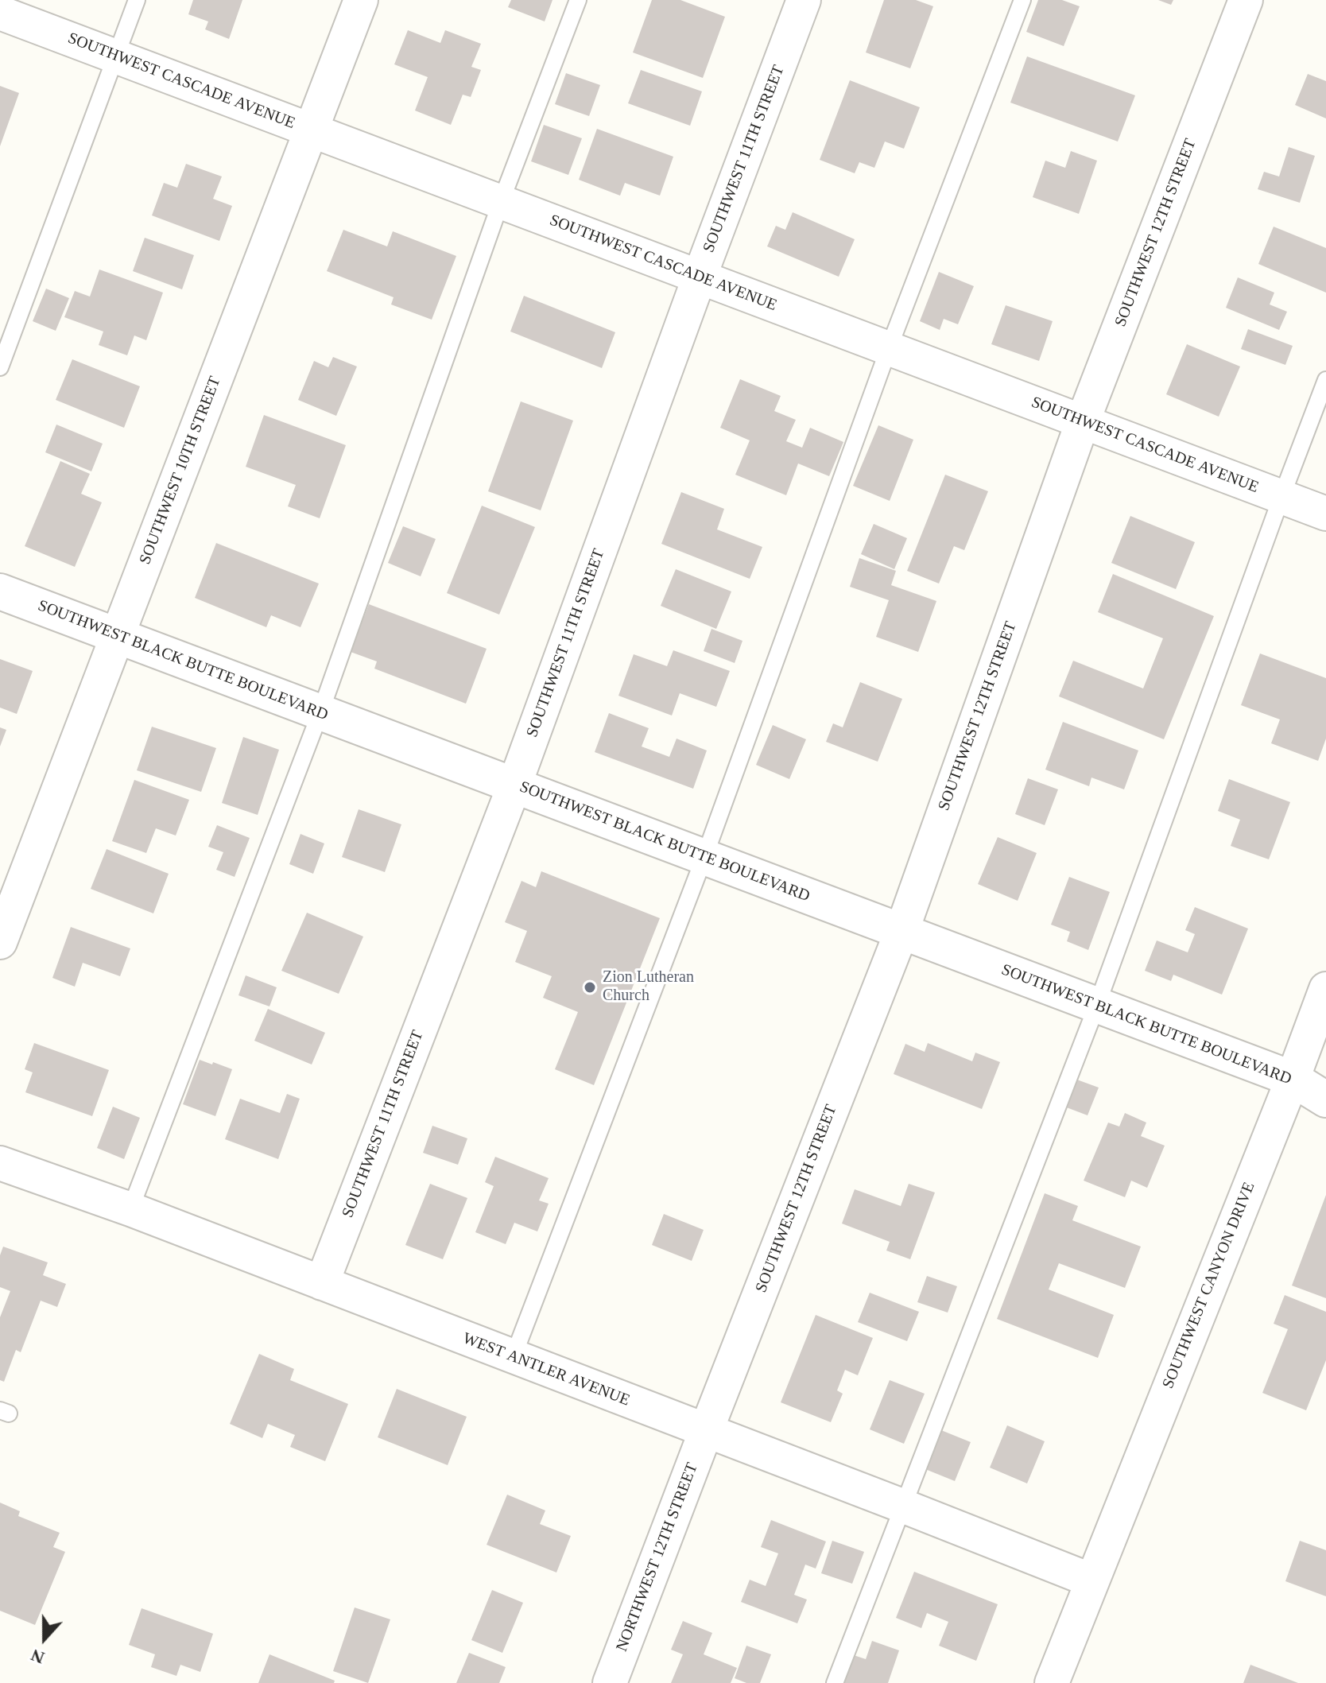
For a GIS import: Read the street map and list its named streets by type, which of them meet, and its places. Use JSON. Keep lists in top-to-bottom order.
{
  "streets": {
    "street": [
      "SOUTHWEST CASCADE AVENUE",
      "SOUTHWEST 11TH STREET",
      "SOUTHWEST 12TH STREET",
      "SOUTHWEST 10TH STREET",
      "SOUTHWEST BLACK BUTTE BOULEVARD",
      "SOUTHWEST CANYON DRIVE",
      "WEST ANTLER AVENUE",
      "NORTHWEST 12TH STREET"
    ]
  },
  "crossings": [
    ["SOUTHWEST CASCADE AVENUE", "SOUTHWEST 11TH STREET"],
    ["SOUTHWEST CASCADE AVENUE", "SOUTHWEST 12TH STREET"],
    ["SOUTHWEST CASCADE AVENUE", "SOUTHWEST 10TH STREET"],
    ["SOUTHWEST 11TH STREET", "SOUTHWEST BLACK BUTTE BOULEVARD"],
    ["SOUTHWEST 11TH STREET", "WEST ANTLER AVENUE"],
    ["SOUTHWEST 12TH STREET", "SOUTHWEST BLACK BUTTE BOULEVARD"],
    ["SOUTHWEST 12TH STREET", "WEST ANTLER AVENUE"],
    ["SOUTHWEST 12TH STREET", "NORTHWEST 12TH STREET"],
    ["SOUTHWEST 10TH STREET", "SOUTHWEST BLACK BUTTE BOULEVARD"],
    ["SOUTHWEST BLACK BUTTE BOULEVARD", "SOUTHWEST CANYON DRIVE"],
    ["SOUTHWEST CANYON DRIVE", "WEST ANTLER AVENUE"],
    ["WEST ANTLER AVENUE", "NORTHWEST 12TH STREET"]
  ],
  "places": ["Zion Lutheran Church"],
  "north": "bottom"
}
